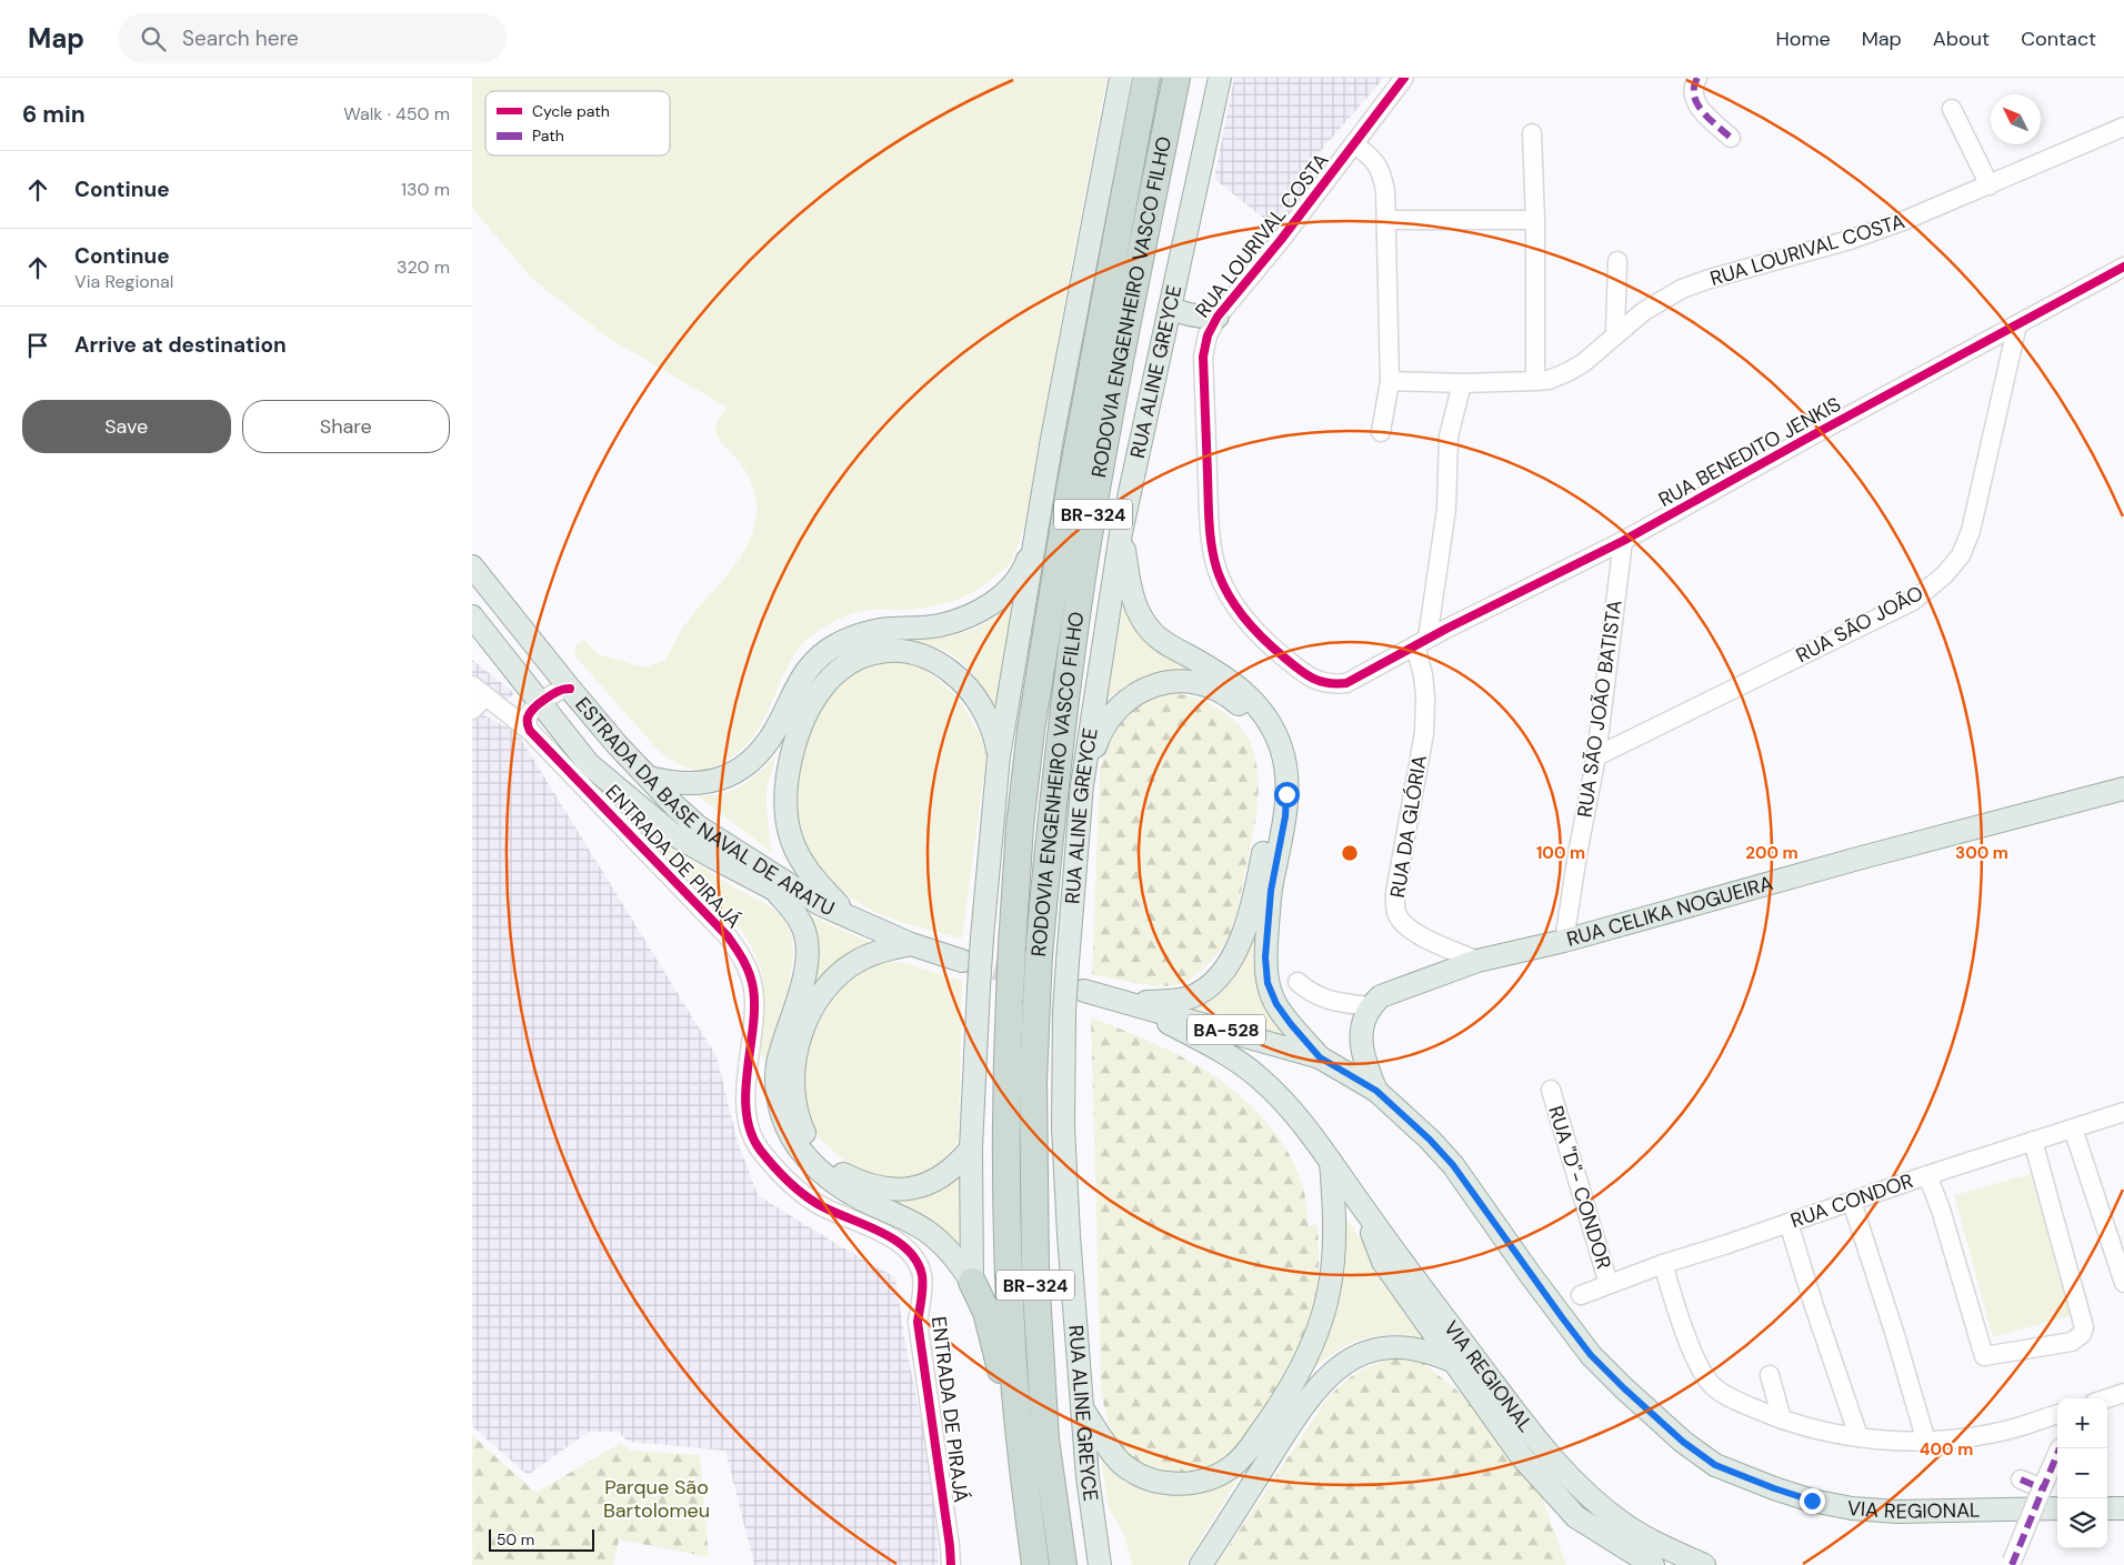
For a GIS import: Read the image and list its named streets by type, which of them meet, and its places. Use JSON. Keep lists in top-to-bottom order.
{
  "streets": {
    "highway": ["RODOVIA ENGENHEIRO VASCO FILHO", "BR-324"],
    "main road": [
      "RUA ALINE GREYCE",
      "ESTRADA DA BASE NAVAL DE ARATU",
      "RUA CELIKA NOGUEIRA",
      "BA-528",
      "VIA REGIONAL"
    ],
    "street": [
      "RUA LOURIVAL COSTA",
      "RUA BENEDITO JENKIS",
      "RUA SÃO JOÃO",
      "RUA SÃO JOÃO BATISTA",
      "RUA DA GLÓRIA",
      "ENTRADA DE PIRAJÁ",
      "RUA \"D\"- CONDOR",
      "RUA CONDOR"
    ]
  },
  "crossings": [
    ["RUA LOURIVAL COSTA", "RUA BENEDITO JENKIS"],
    ["RUA LOURIVAL COSTA", "RUA DA GLÓRIA"],
    ["RUA BENEDITO JENKIS", "RUA SÃO JOÃO"],
    ["RUA BENEDITO JENKIS", "RUA SÃO JOÃO BATISTA"],
    ["RUA BENEDITO JENKIS", "RUA DA GLÓRIA"],
    ["RUA SÃO JOÃO", "RUA SÃO JOÃO BATISTA"],
    ["RUA SÃO JOÃO BATISTA", "RUA CELIKA NOGUEIRA"],
    ["RUA DA GLÓRIA", "RUA CELIKA NOGUEIRA"],
    ["BA-528", "VIA REGIONAL"],
    ["RUA \"D\"- CONDOR", "RUA CONDOR"]
  ],
  "parks": ["Parque São Bartolomeu"],
  "legend": ["Cycle path", "Path"],
  "scale_bar": "50 m",
  "north": "top left",
  "page": {
    "header": "Map",
    "search": "Search here",
    "nav": [
      "Home",
      "Map",
      "About",
      "Contact"
    ],
    "heading": ["6 min", "Walk · 450 m"],
    "list": [
      ["Continue", "130 m"],
      ["Continue", "Via Regional", "320 m"],
      "Arrive at destination"
    ],
    "buttons": ["Save", "Share"],
    "map_buttons": ["+", "−"],
    "scale": "50 m"
  },
  "rings": [
    "100 m",
    "200 m",
    "300 m",
    "400 m"
  ]
}
